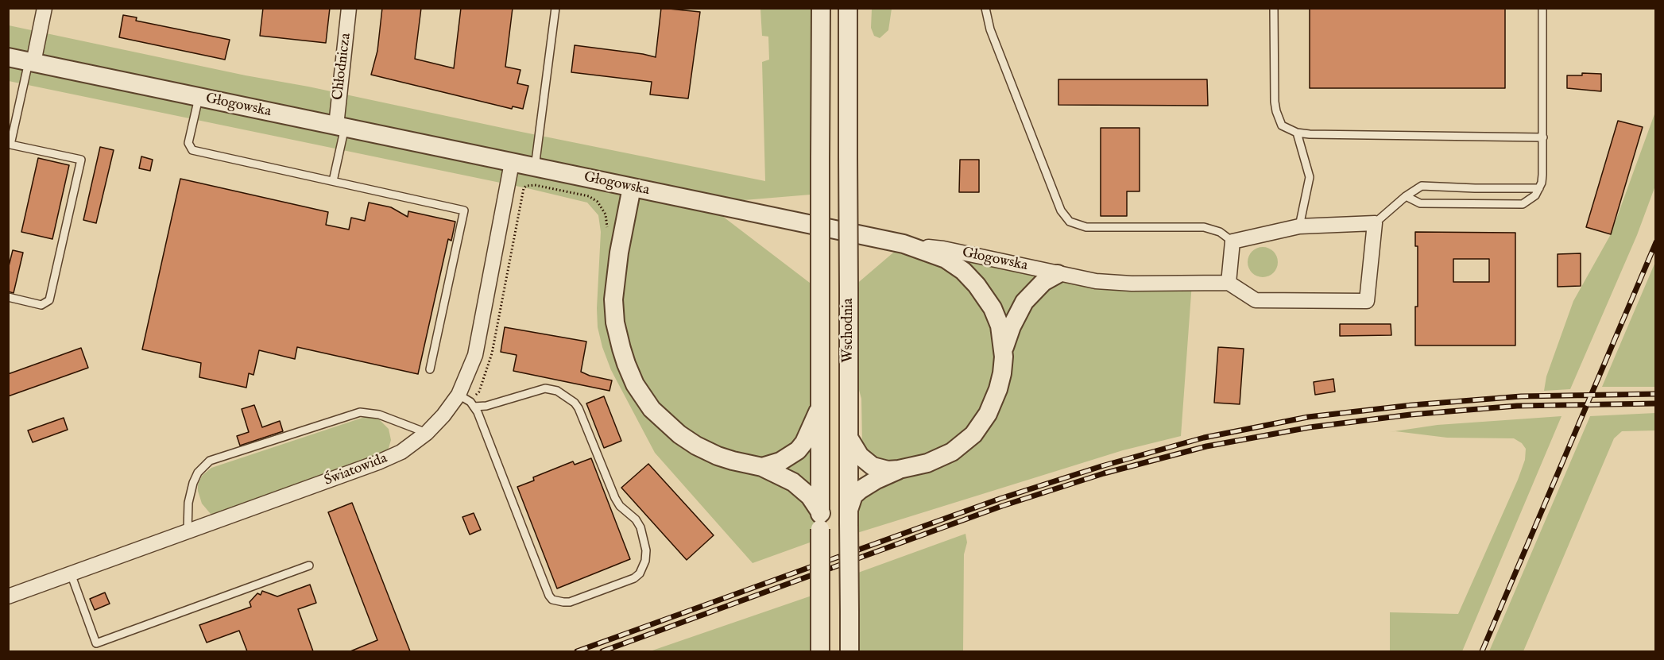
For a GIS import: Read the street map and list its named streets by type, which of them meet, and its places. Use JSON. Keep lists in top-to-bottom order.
{
  "streets": {
    "street": [
      "Chłodnicza",
      "Głogowska",
      "Wschodnia",
      "Światowida"
    ]
  },
  "crossings": [
    ["Chłodnicza", "Głogowska"],
    ["Głogowska", "Światowida"]
  ]
}
